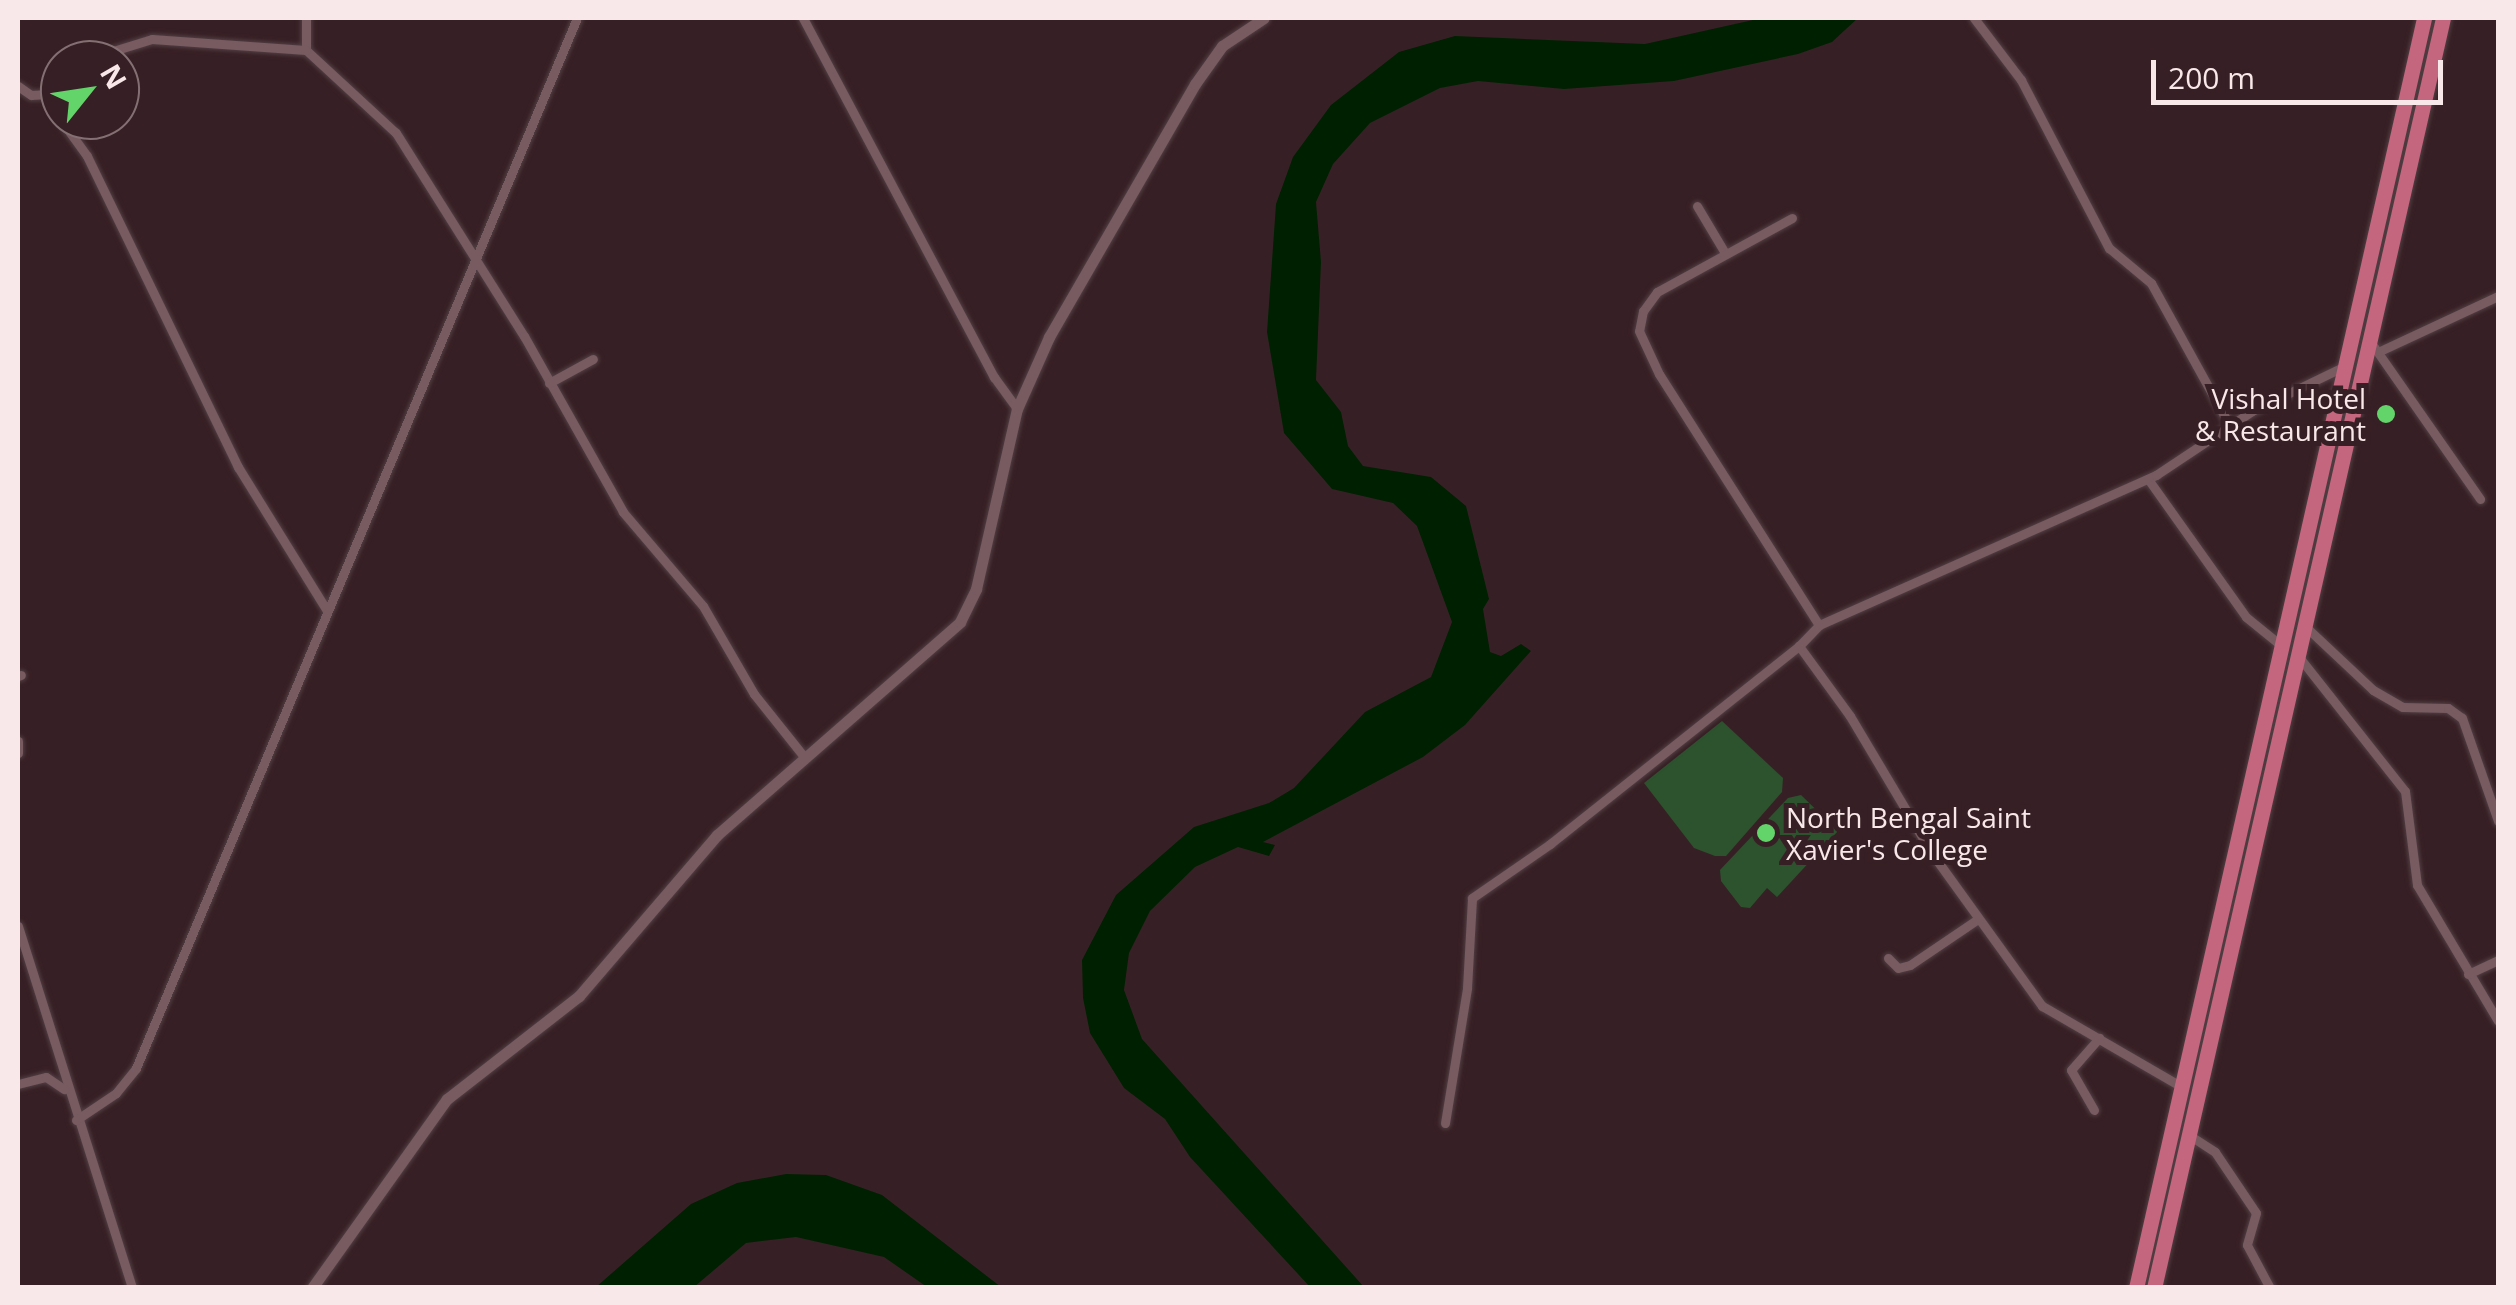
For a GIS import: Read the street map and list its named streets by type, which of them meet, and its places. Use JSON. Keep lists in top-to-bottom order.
{
  "places": ["Vishal Hotel & Restaurant", "North Bengal Saint Xavier's College"],
  "scale_bar": "200 m",
  "north": "top right"
}
